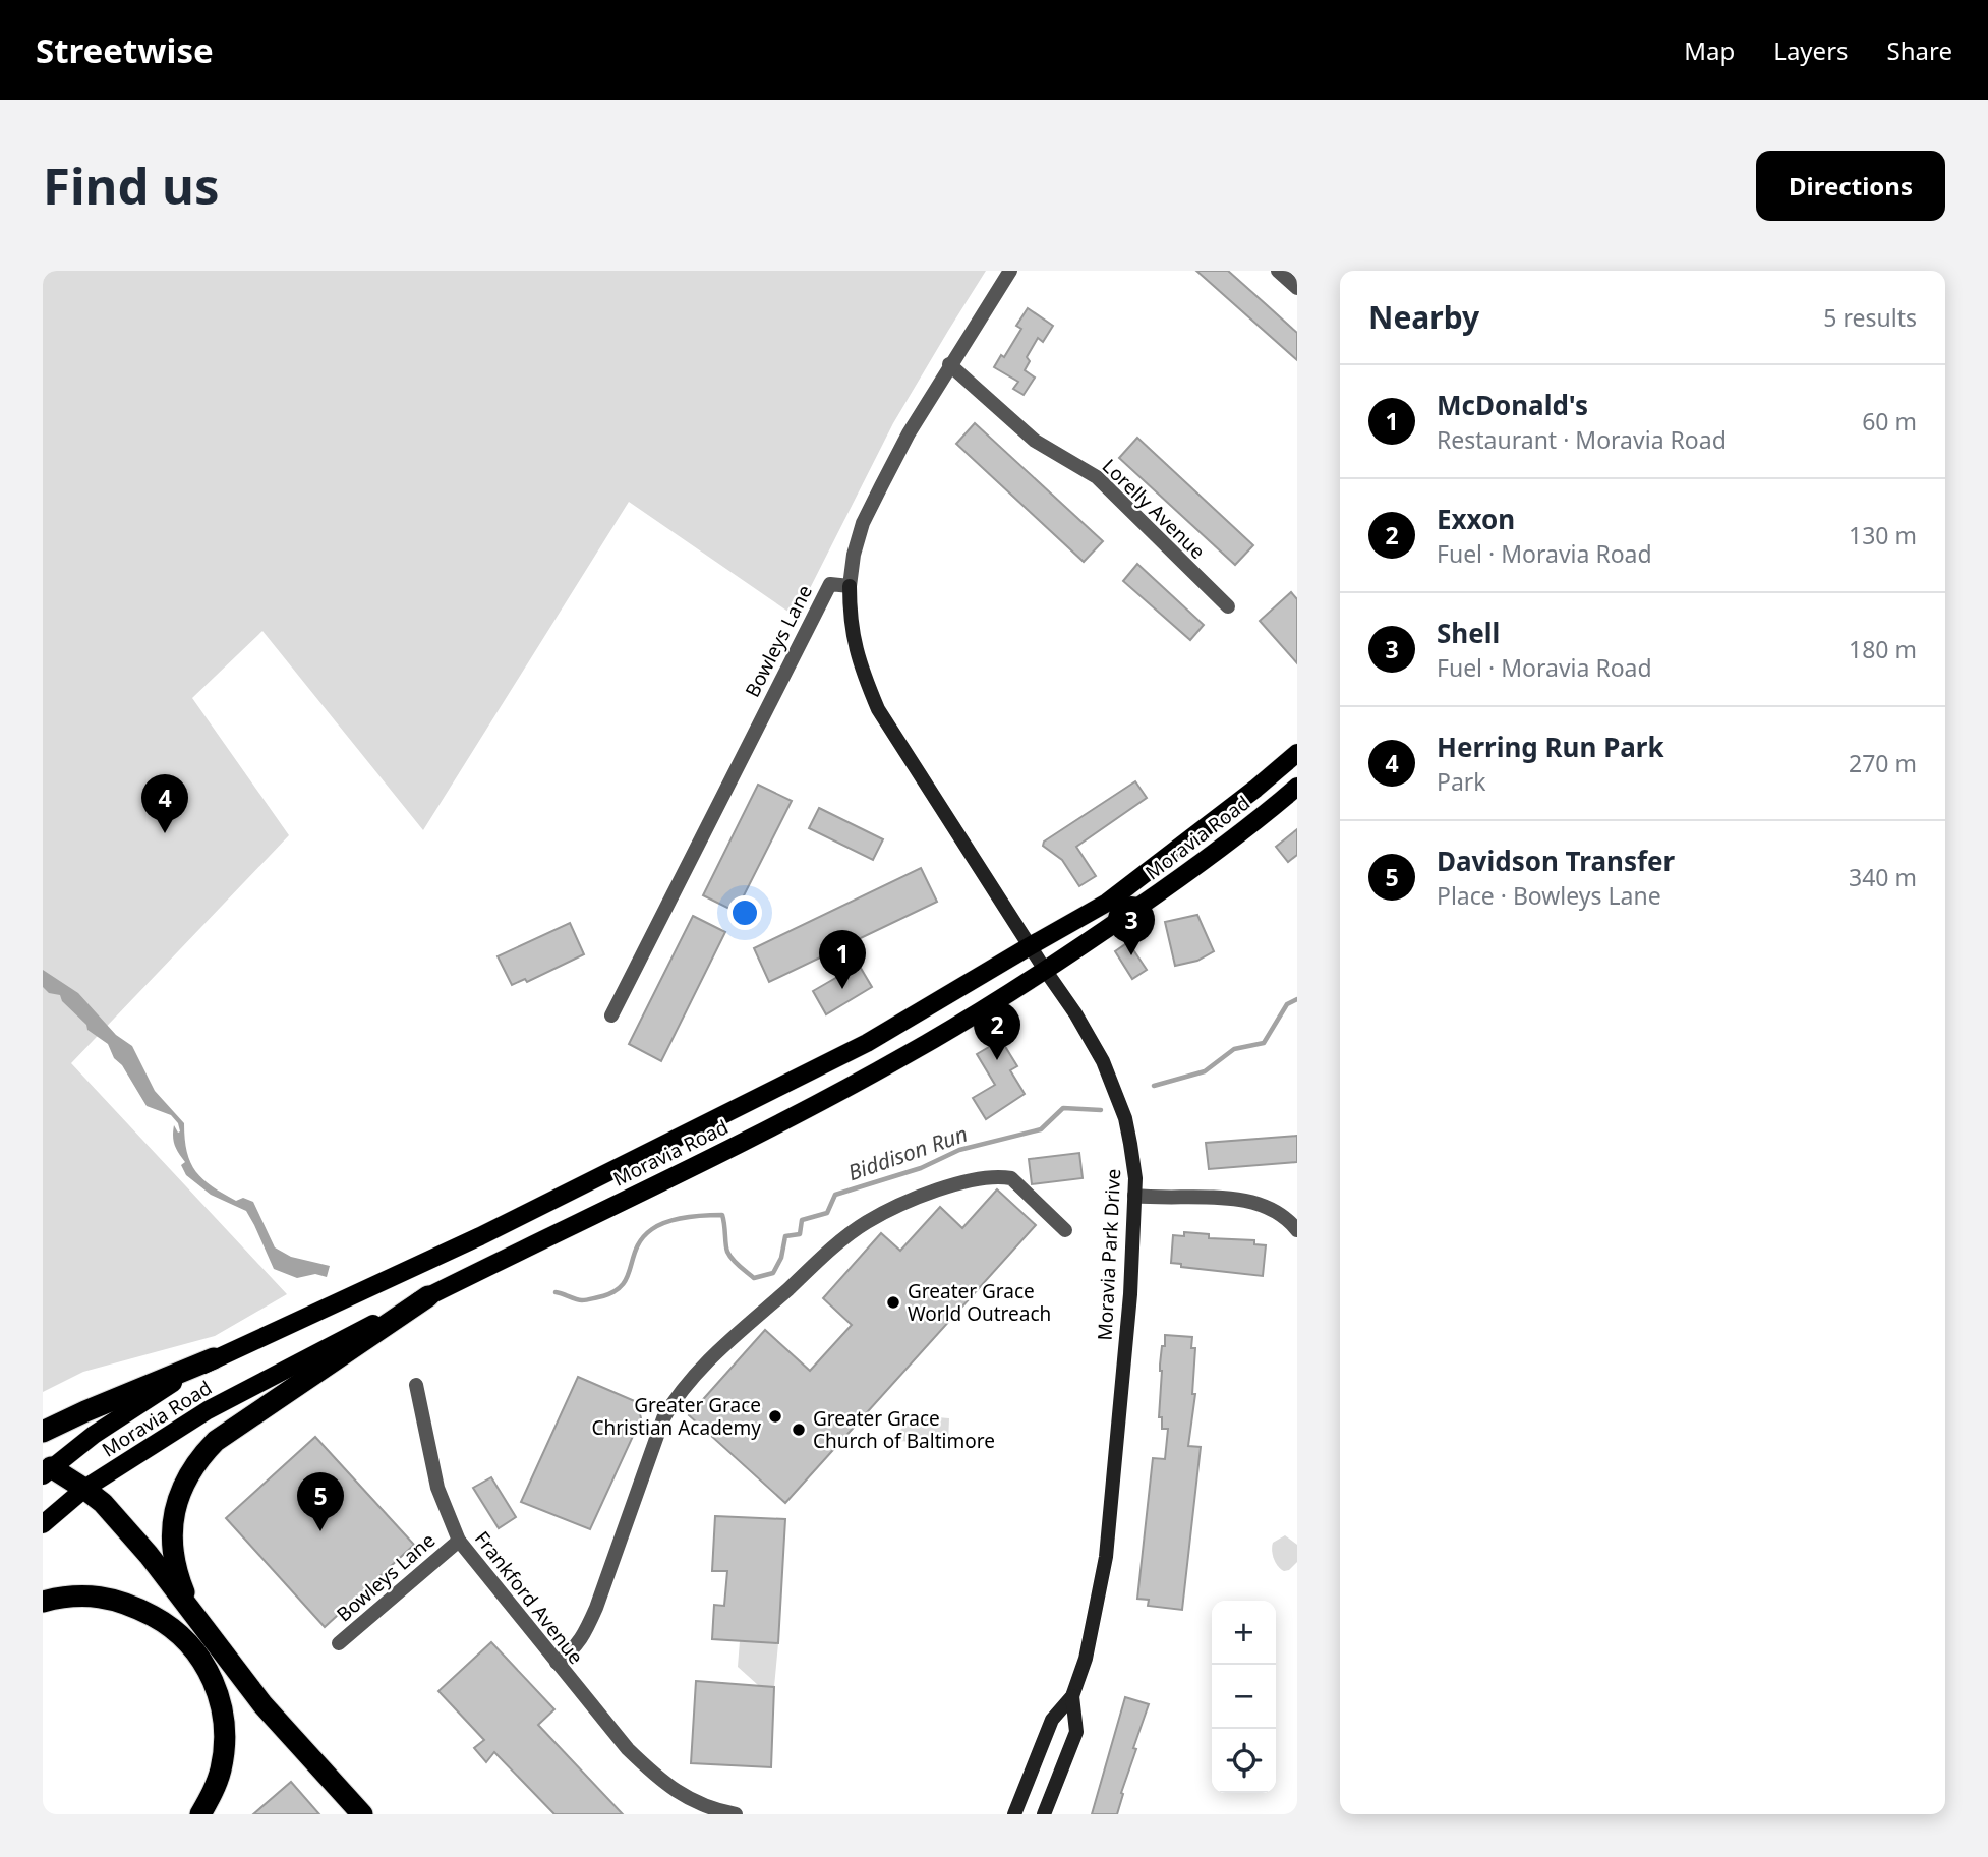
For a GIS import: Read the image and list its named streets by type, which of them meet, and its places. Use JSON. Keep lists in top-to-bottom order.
{
  "streets": {
    "main road": ["Moravia Road", "Moravia Park Drive"],
    "street": ["Lorelly Avenue", "Bowleys Lane", "Frankford Avenue"]
  },
  "crossings": [
    ["Bowleys Lane", "Moravia Park Drive"],
    ["Bowleys Lane", "Frankford Avenue"],
    ["Moravia Road", "Moravia Park Drive"]
  ],
  "water": ["Biddison Run"],
  "places": ["Greater Grace World Outreach", "Greater Grace Christian Academy", "Greater Grace Church of Baltimore"],
  "page": {
    "header": "Streetwise",
    "nav": ["Map", "Layers", "Share"],
    "buttons": "Directions",
    "title": "Find us",
    "heading": ["Nearby", "5 results"],
    "list": [
      {
        "mark": "1",
        "name": "McDonald's",
        "note": "Restaurant · Moravia Road",
        "value": "60 m"
      },
      {
        "mark": "2",
        "name": "Exxon",
        "note": "Fuel · Moravia Road",
        "value": "130 m"
      },
      {
        "mark": "3",
        "name": "Shell",
        "note": "Fuel · Moravia Road",
        "value": "180 m"
      },
      {
        "mark": "4",
        "name": "Herring Run Park",
        "note": "Park",
        "value": "270 m"
      },
      {
        "mark": "5",
        "name": "Davidson Transfer",
        "note": "Place · Bowleys Lane",
        "value": "340 m"
      }
    ],
    "pins": [
      "4",
      "3",
      "1",
      "2",
      "5"
    ],
    "map_buttons": ["+", "−"]
  }
}
